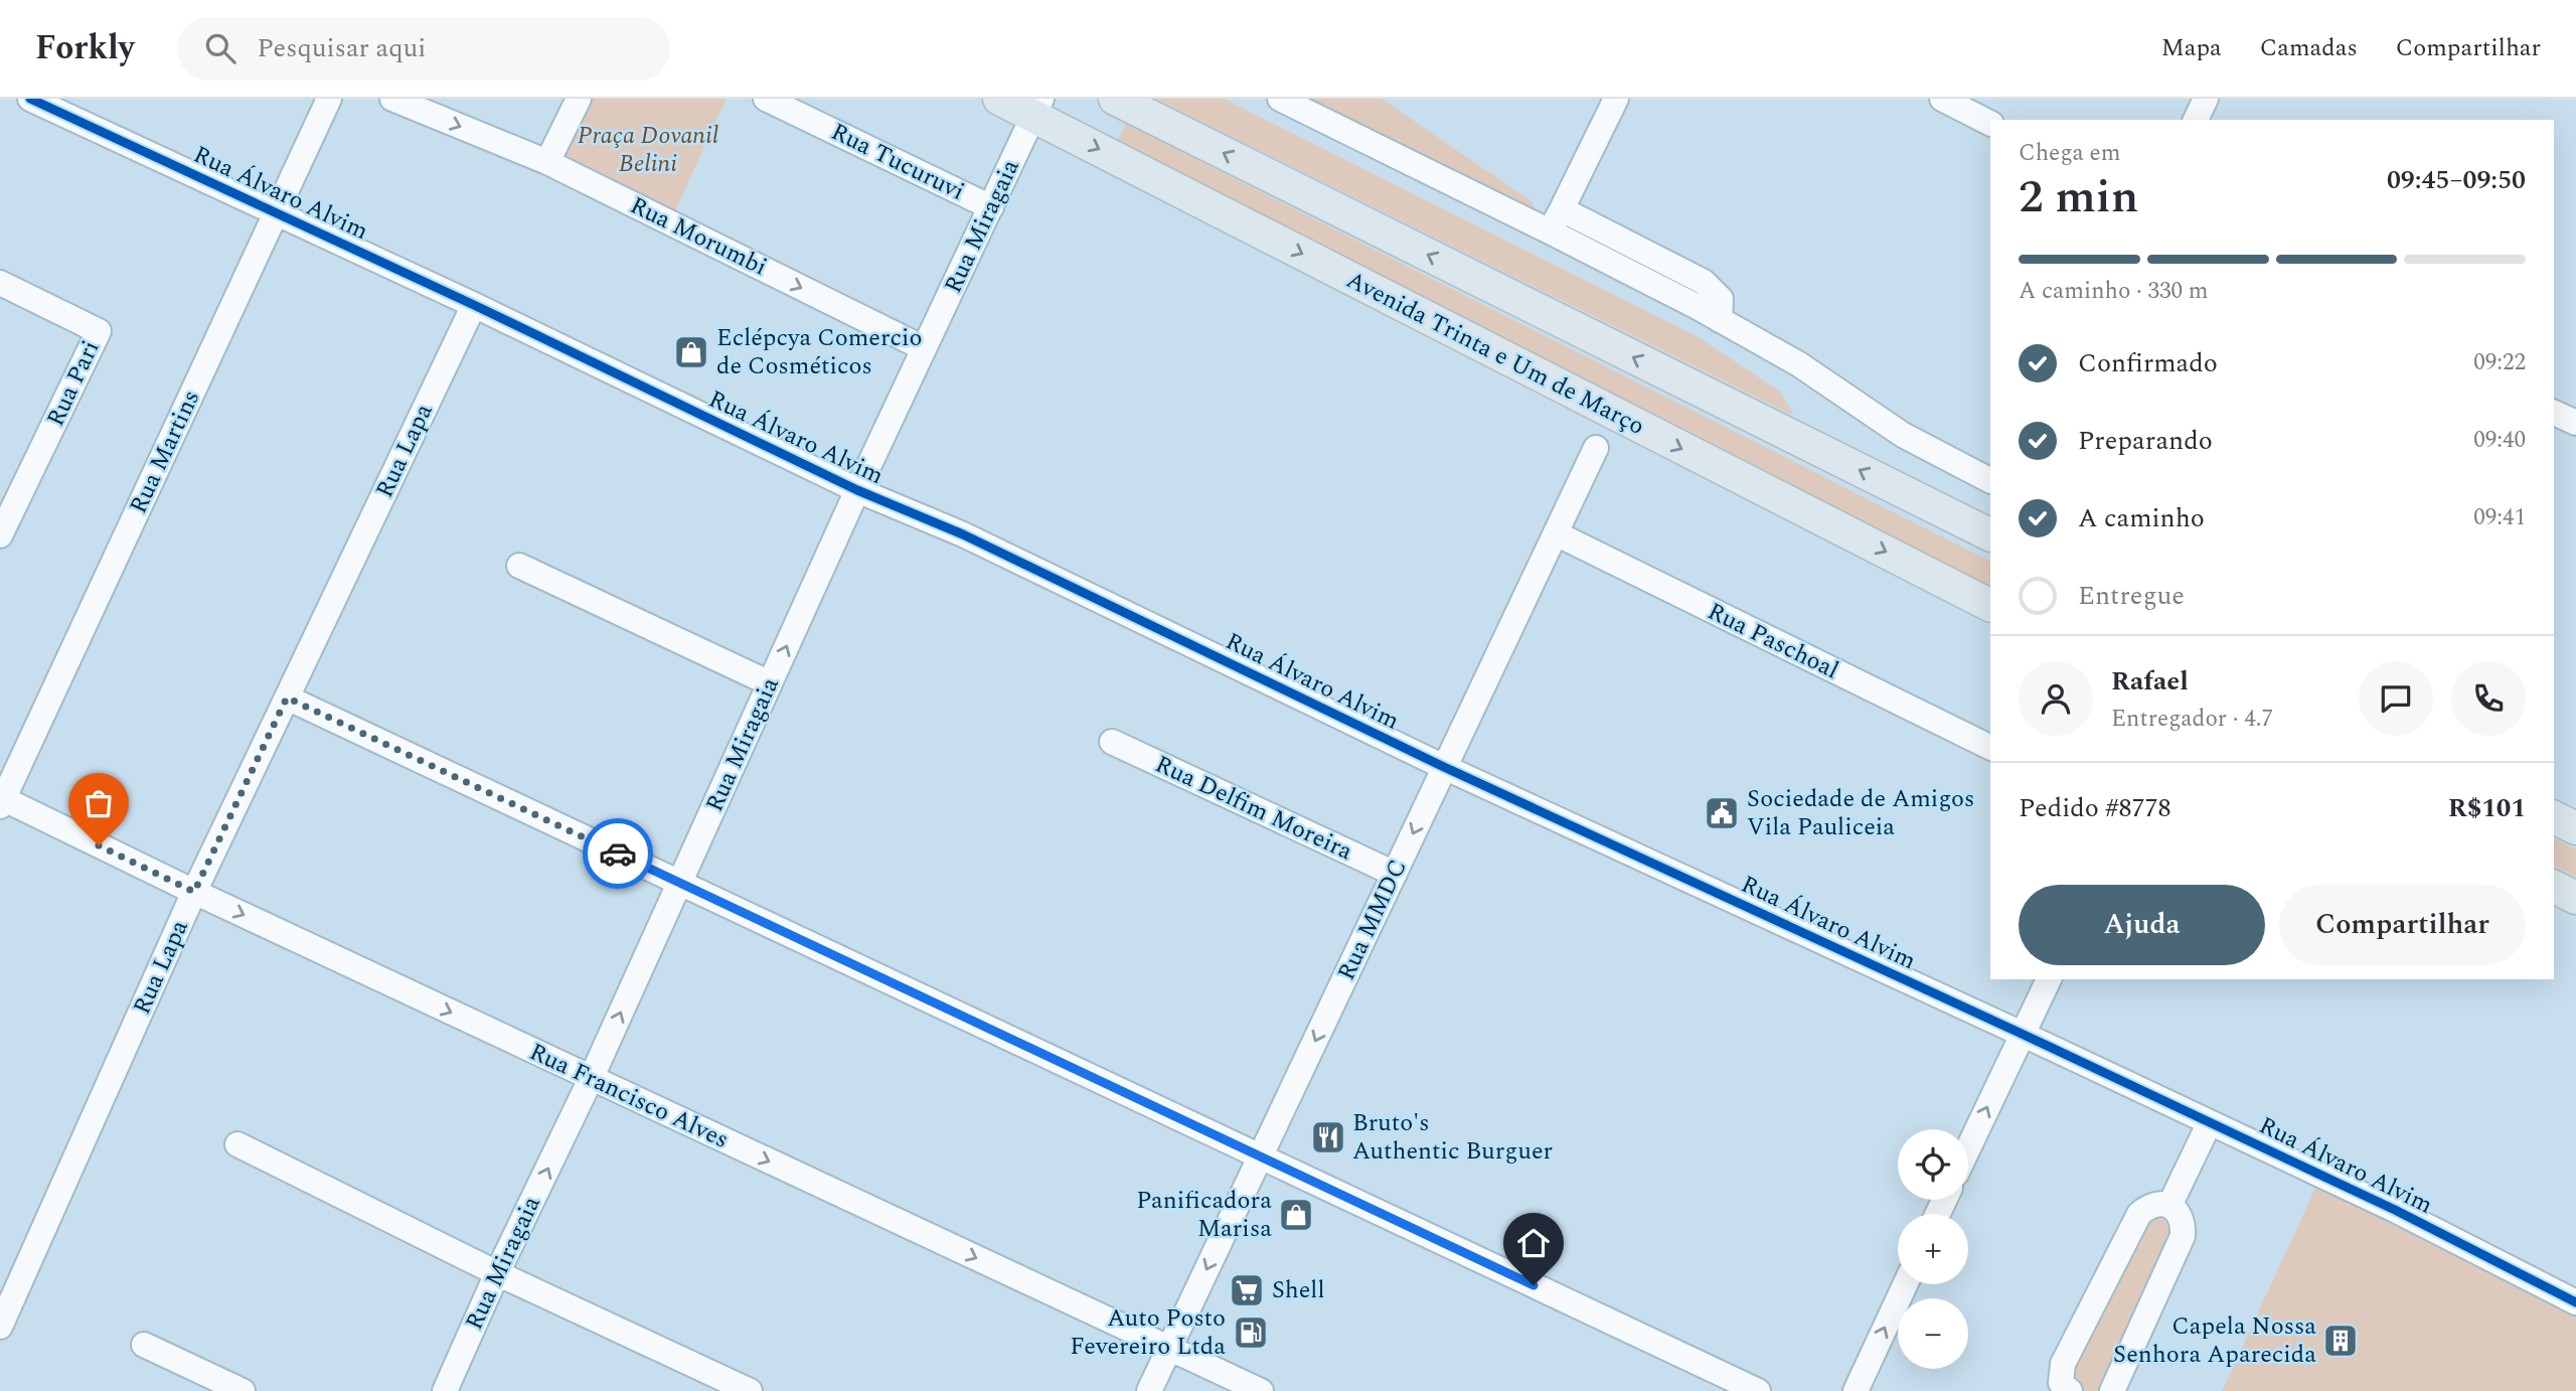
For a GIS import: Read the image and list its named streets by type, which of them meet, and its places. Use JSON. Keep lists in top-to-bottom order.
{
  "streets": {
    "main road": ["Avenida Trinta e Um de Março"],
    "street": [
      "Rua Tucuruvi",
      "Rua Álvaro Alvim",
      "Rua Miragaia",
      "Rua Morumbi",
      "Rua Pari",
      "Rua Lapa",
      "Rua Martins",
      "Rua Paschoal",
      "Rua Delfim Moreira",
      "Rua MMDC",
      "Rua Francisco Alves"
    ]
  },
  "crossings": [
    ["Rua Tucuruvi", "Rua Miragaia"],
    ["Rua Álvaro Alvim", "Rua Miragaia"],
    ["Rua Álvaro Alvim", "Rua Lapa"],
    ["Rua Álvaro Alvim", "Rua Martins"],
    ["Rua Álvaro Alvim", "Rua MMDC"],
    ["Rua Miragaia", "Rua Morumbi"],
    ["Rua Miragaia", "Avenida Trinta e Um de Março"],
    ["Rua Miragaia", "Rua Francisco Alves"],
    ["Rua Lapa", "Rua Francisco Alves"],
    ["Rua Martins", "Rua Francisco Alves"],
    ["Rua Paschoal", "Rua MMDC"],
    ["Rua Delfim Moreira", "Rua MMDC"],
    ["Rua MMDC", "Rua Francisco Alves"]
  ],
  "one_way": ["Rua Miragaia", "Rua Morumbi", "Rua MMDC"],
  "parks": ["Praça Dovanil Belini"],
  "places": {
    "shop": ["Eclépcya Comercio de Cosméticos", "Panificadora Marisa"],
    "public building": ["Sociedade de Amigos Vila Pauliceia"],
    "restaurant": ["Bruto's Authentic Burguer"],
    "supermarket": ["Shell"],
    "fuel station": ["Auto Posto Fevereiro Ltda"],
    "building": ["Capela Nossa Senhora Aparecida"]
  },
  "page": {
    "header": "Forkly",
    "search": "Pesquisar aqui",
    "nav": ["Mapa", "Camadas", "Compartilhar"],
    "heading": ["2 min", "Chega em", "09:45–09:50"],
    "panel": [
      "Rafael",
      "Entregador · 4.7",
      "Pedido #8778",
      "R$101"
    ],
    "bar": "A caminho · 330 m",
    "list": [
      ["Confirmado", "09:22"],
      ["Preparando", "09:40"],
      ["A caminho", "09:41"],
      "Entregue"
    ],
    "buttons": ["Ajuda", "Compartilhar"],
    "map_buttons": ["+", "−"]
  }
}
